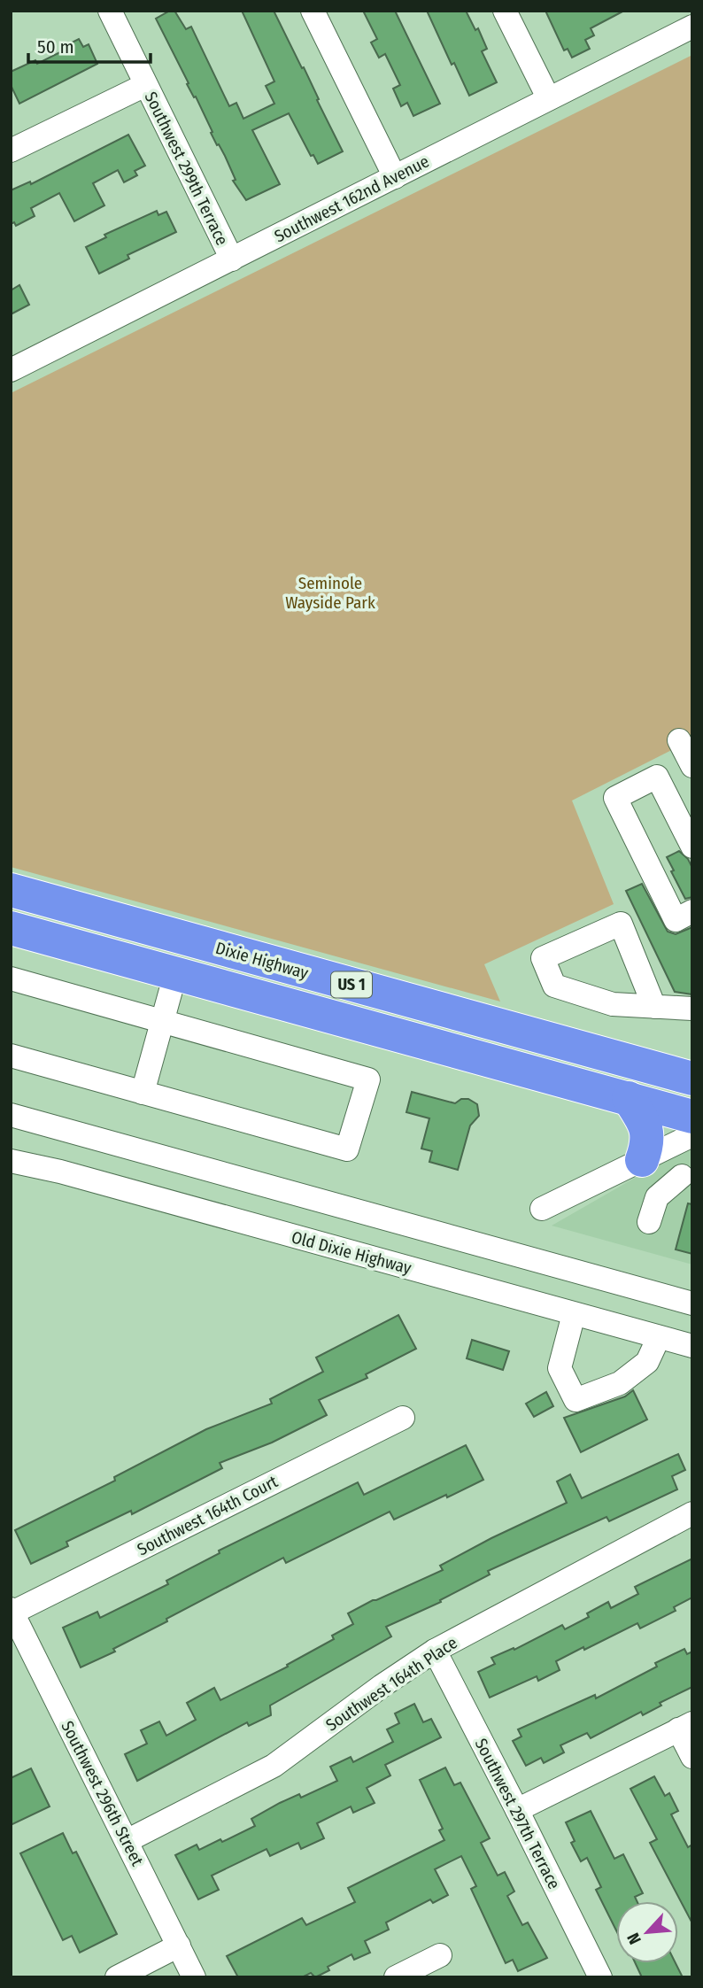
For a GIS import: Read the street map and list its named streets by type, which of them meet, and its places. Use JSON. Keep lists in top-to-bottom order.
{
  "streets": {
    "highway": ["Dixie Highway", "US 1"],
    "street": [
      "Southwest 299th Terrace",
      "Southwest 162nd Avenue",
      "Old Dixie Highway",
      "Southwest 164th Court",
      "Southwest 164th Place",
      "Southwest 296th Street",
      "Southwest 297th Terrace"
    ]
  },
  "crossings": [
    ["Southwest 299th Terrace", "Southwest 162nd Avenue"],
    ["Southwest 164th Court", "Southwest 296th Street"],
    ["Southwest 164th Place", "Southwest 296th Street"],
    ["Southwest 164th Place", "Southwest 297th Terrace"]
  ],
  "parks": ["Seminole Wayside Park"],
  "scale_bar": "50 m",
  "north": "bottom left"
}
